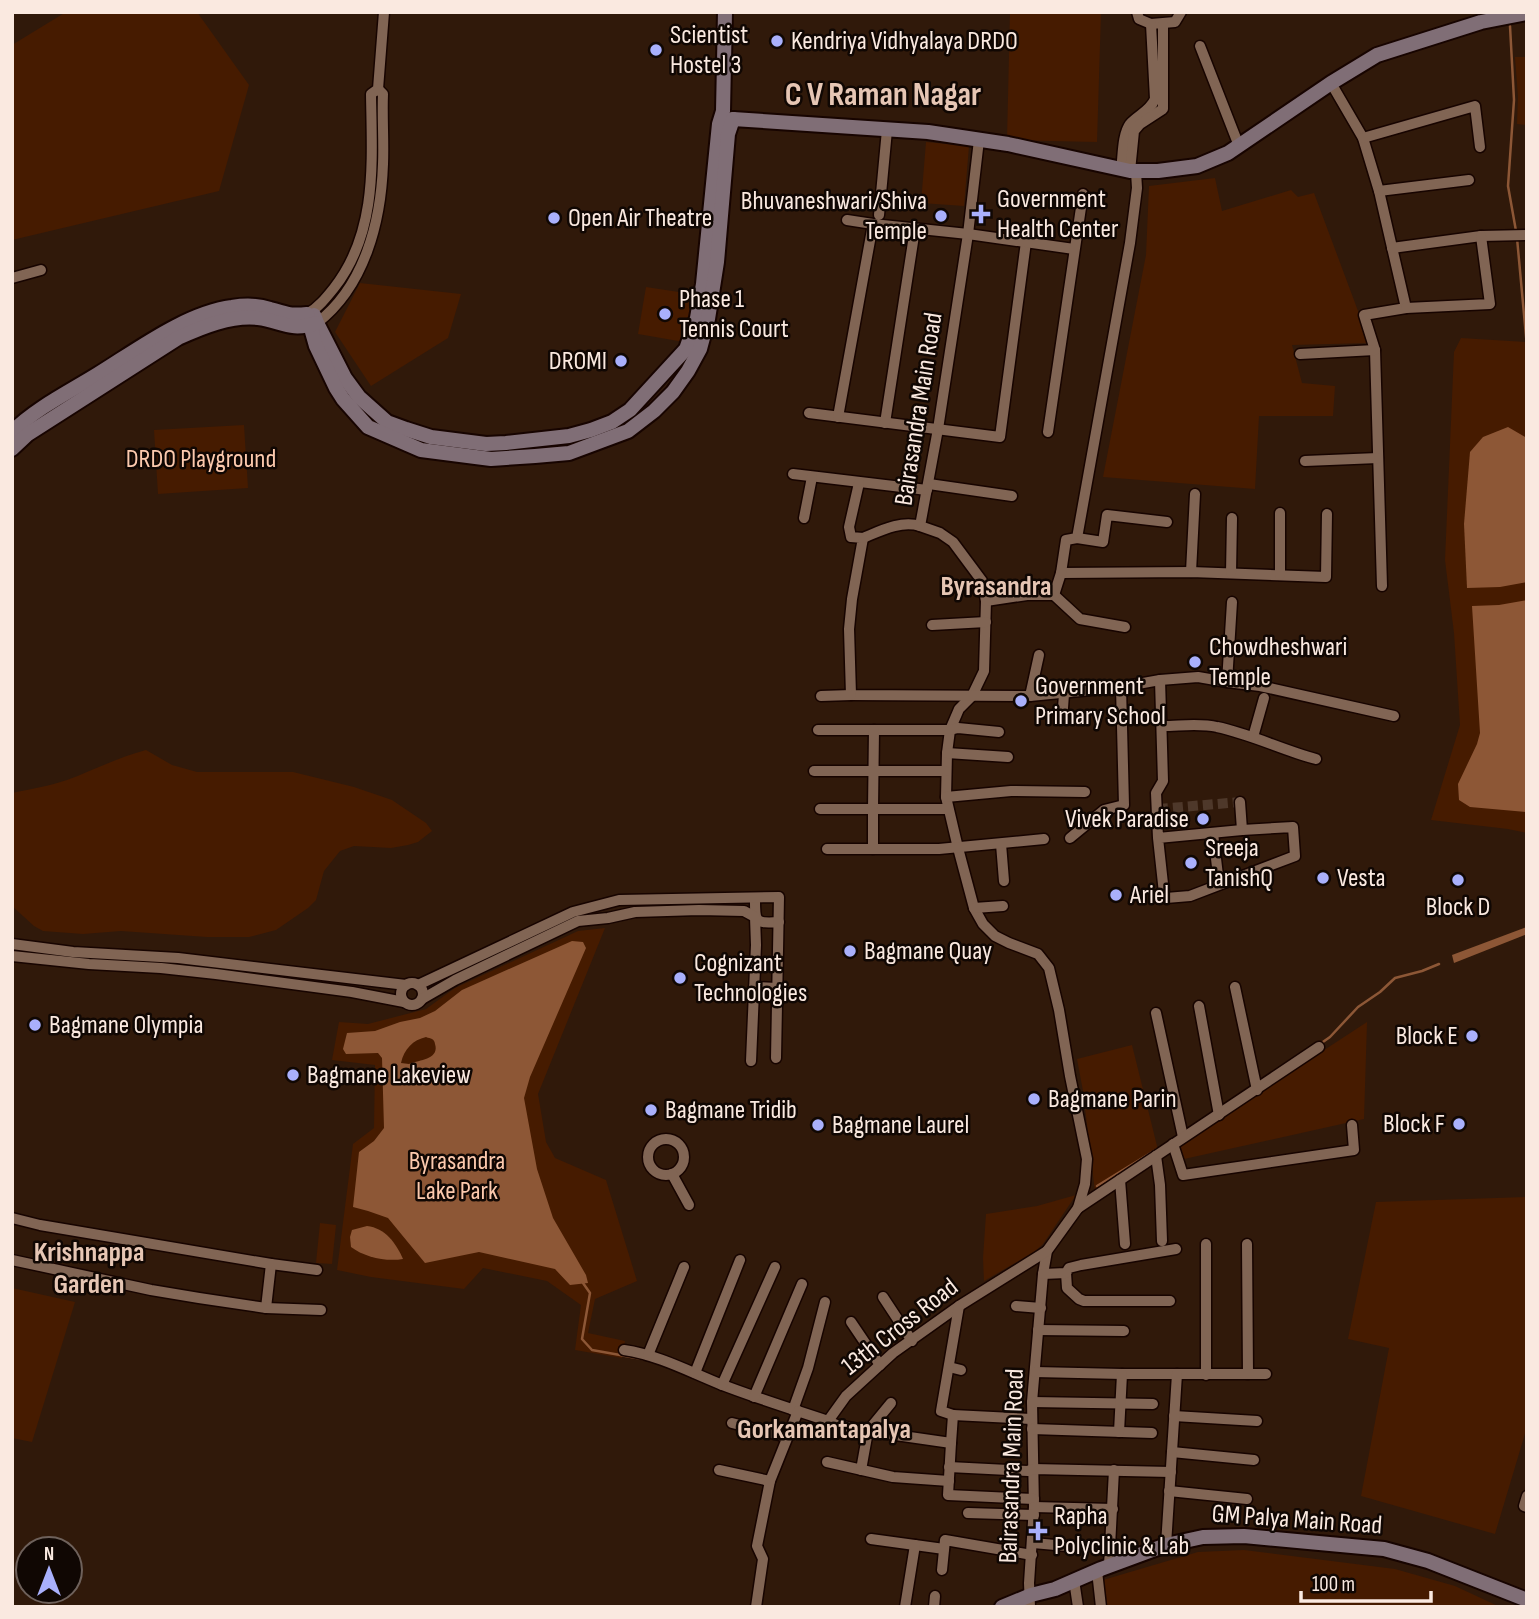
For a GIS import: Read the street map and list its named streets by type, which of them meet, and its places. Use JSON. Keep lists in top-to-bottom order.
{
  "streets": {
    "main road": ["GM Palya Main Road"],
    "street": ["Bairasandra Main Road", "13th Cross Road"]
  },
  "crossings": [
    ["Bairasandra Main Road", "13th Cross Road"],
    ["Bairasandra Main Road", "GM Palya Main Road"]
  ],
  "districts": [
    "C V Raman Nagar",
    "Byrasandra",
    "Krishnappa Garden",
    "Gorkamantapalya"
  ],
  "parks": ["DRDO Playground", "Byrasandra Lake Park"],
  "places": {
    "other": [
      "Kendriya Vidhyalaya DRDO",
      "Scientist Hostel 3",
      "Bhuvaneshwari/Shiva Temple",
      "Open Air Theatre",
      "Phase 1 Tennis Court",
      "DROMI",
      "Chowdheshwari Temple",
      "Government Primary School",
      "Vivek Paradise",
      "Sreeja TanishQ",
      "Vesta",
      "Block D",
      "Ariel",
      "Bagmane Quay",
      "Cognizant Technologies",
      "Bagmane Olympia",
      "Block E",
      "Bagmane Lakeview",
      "Bagmane Parin",
      "Bagmane Tridib",
      "Block F",
      "Bagmane Laurel"
    ],
    "health": ["Government Health Center", "Rapha Polyclinic & Lab"]
  },
  "scale_bar": "100 m",
  "north": "top"
}
